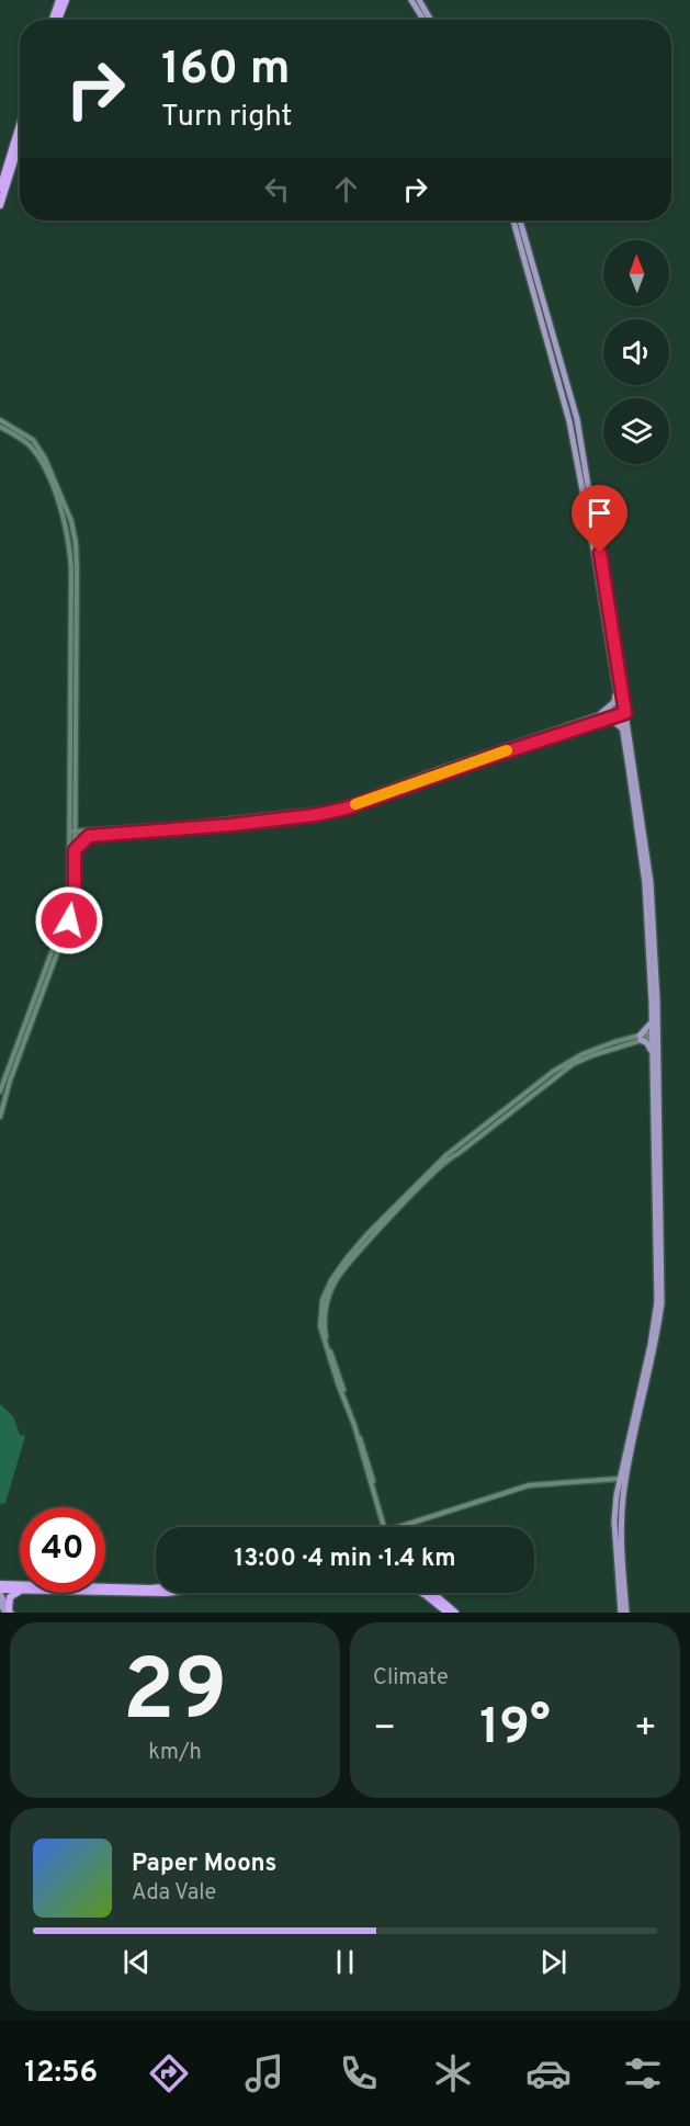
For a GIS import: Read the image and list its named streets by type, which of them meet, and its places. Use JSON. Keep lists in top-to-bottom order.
{
  "north": "top",
  "page": {
    "turn": ["160 m", "Turn right"],
    "limit": "40",
    "trip": "13:00 · 4 min · 1.4 km",
    "tile": [
      ["29", "km/h"],
      "Climate"
    ],
    "heat": ["−", "19°", "+"],
    "song": ["Paper Moons", "Ada Vale"],
    "tabs": "12:56"
  }
}
